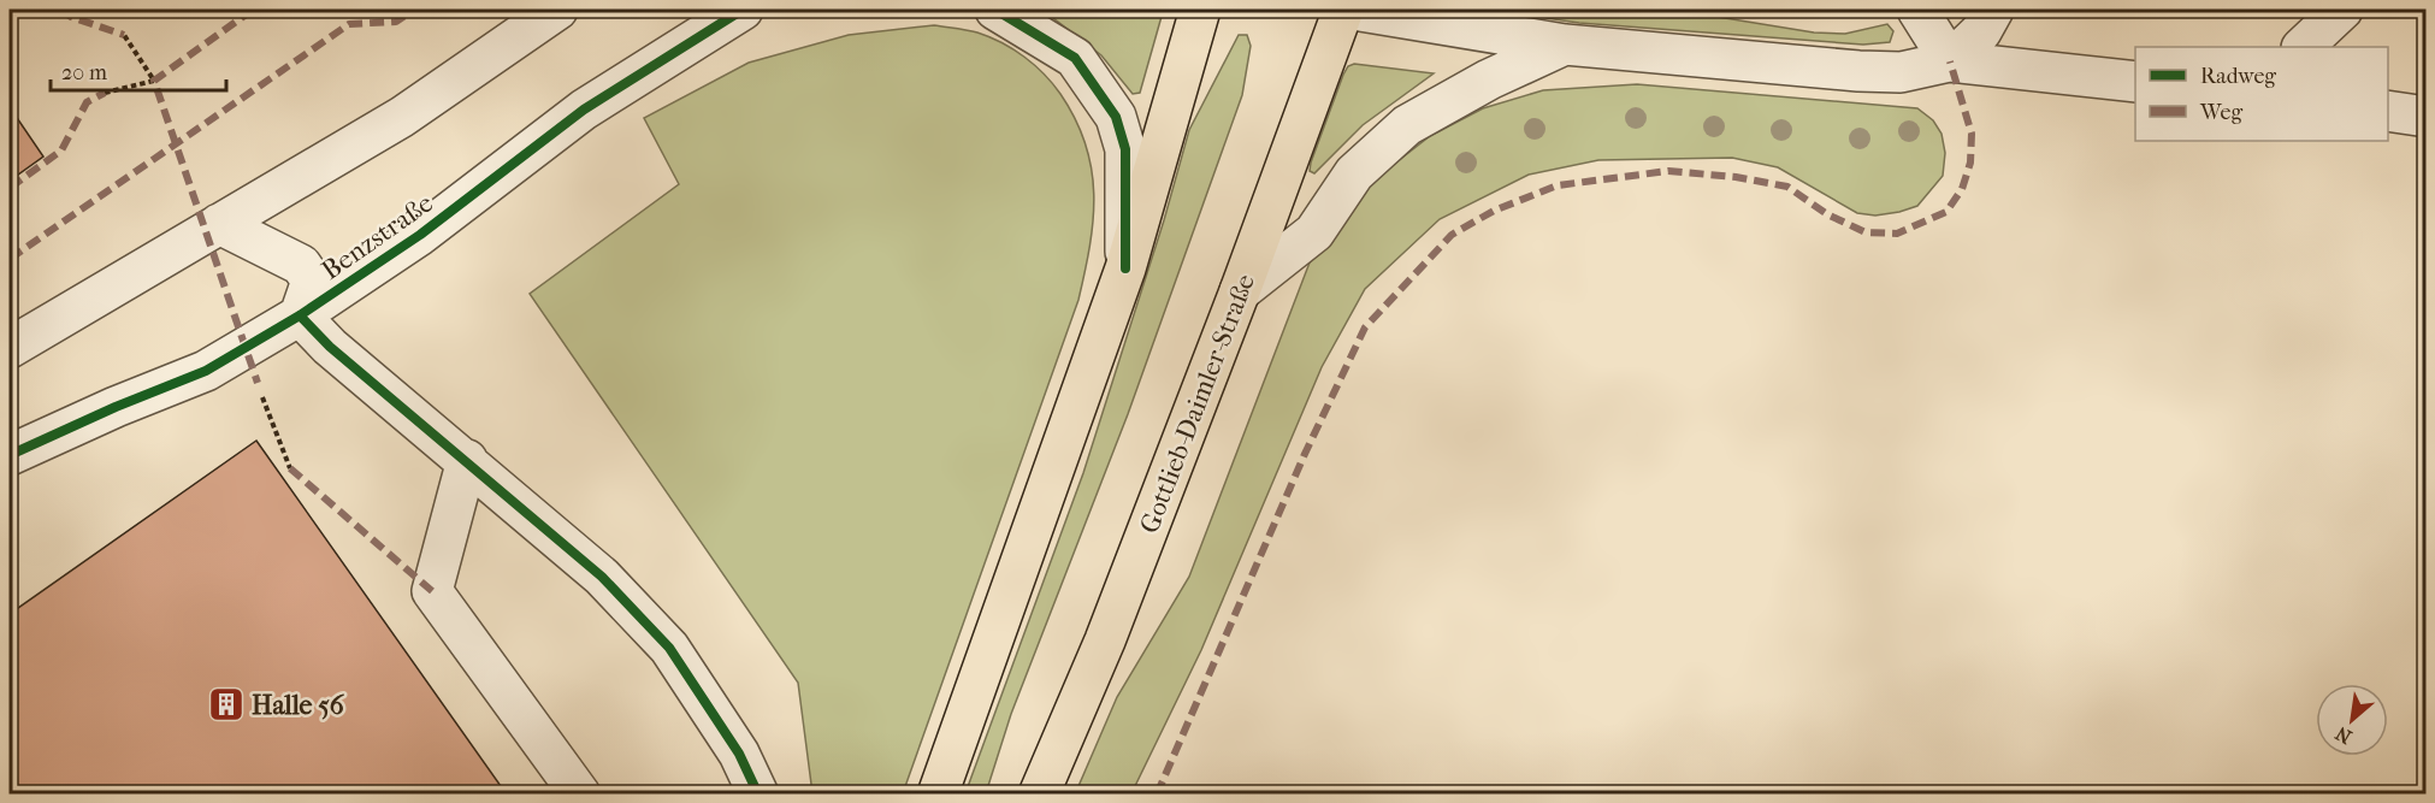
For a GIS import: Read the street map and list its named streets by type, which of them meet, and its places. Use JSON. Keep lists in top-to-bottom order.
{
  "streets": {
    "main road": ["Gottlieb-Daimler-Straße"],
    "street": ["Benzstraße"]
  },
  "places": {
    "building": ["Halle 56"]
  },
  "legend": ["Radweg", "Weg"],
  "scale_bar": "20 m",
  "north": "bottom left"
}
